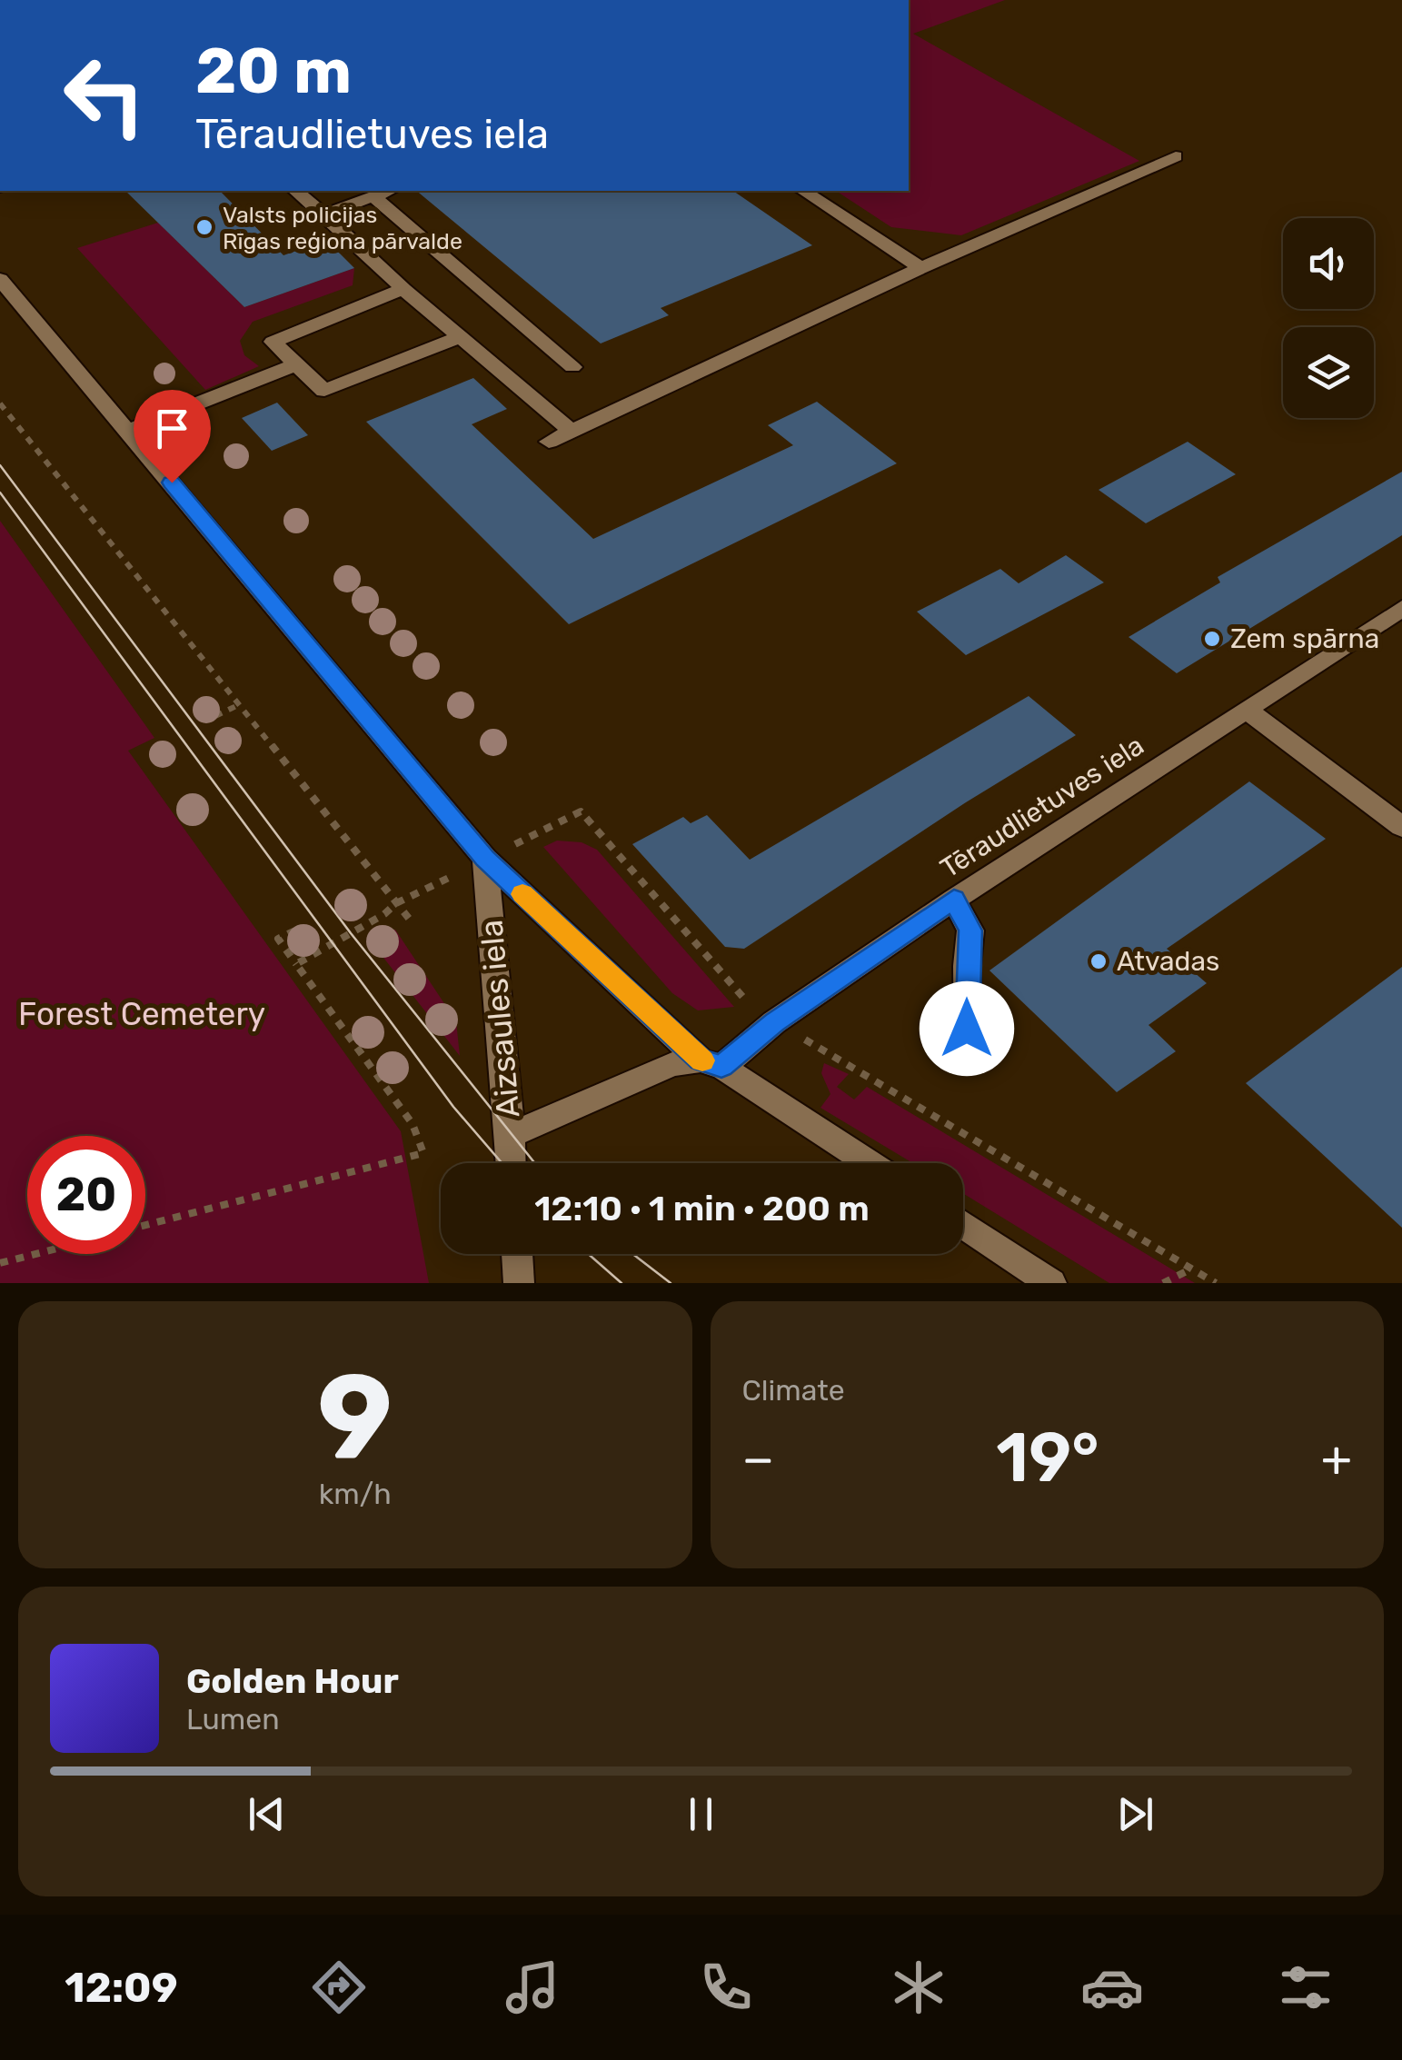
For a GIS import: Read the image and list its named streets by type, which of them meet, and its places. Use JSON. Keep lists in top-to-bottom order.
{
  "streets": {
    "street": ["Tēraudlietuves iela", "Aizsaules iela"]
  },
  "parks": ["Forest Cemetery"],
  "places": ["Valsts policijas Rīgas reģiona pārvalde", "Zem spārna", "Atvadas"],
  "page": {
    "turn": ["20 m", "Tēraudlietuves iela"],
    "limit": "20",
    "trip": "12:10 · 1 min · 200 m",
    "tile": [
      ["9", "km/h"],
      "Climate"
    ],
    "heat": ["−", "19°", "+"],
    "song": ["Golden Hour", "Lumen"],
    "tabs": "12:09"
  }
}
